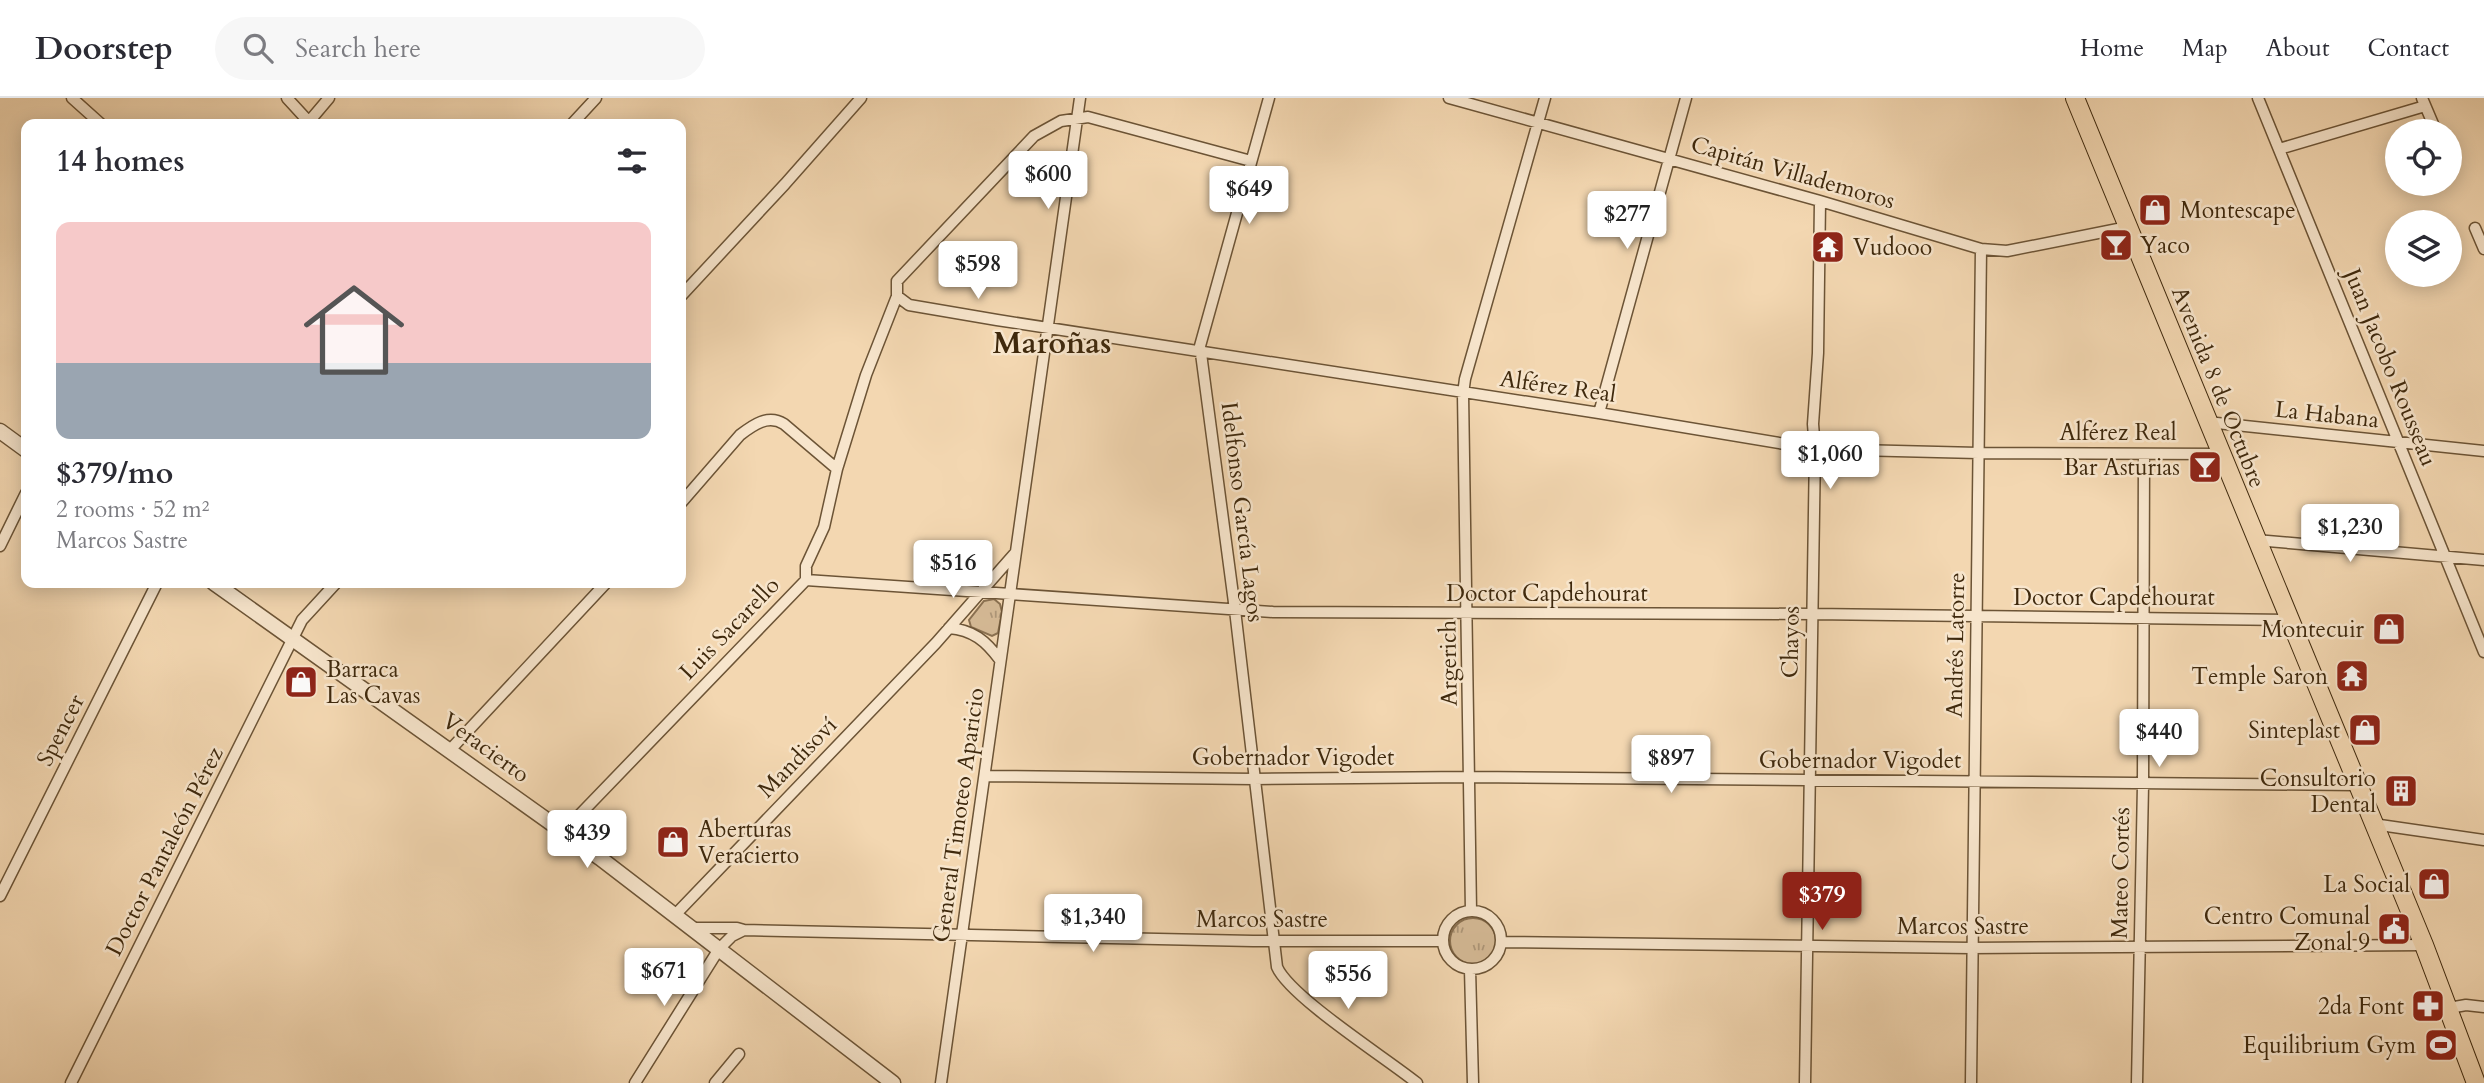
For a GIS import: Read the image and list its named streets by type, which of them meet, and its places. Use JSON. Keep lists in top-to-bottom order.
{
  "streets": {
    "main road": ["Avenida 8 de Octubre"],
    "street": [
      "Capitán Villademoros",
      "Juan Jacobo Rousseau",
      "Alférez Real",
      "La Habana",
      "Idelfonso García Lagos",
      "Doctor Capdehourat",
      "Luis Sacarello",
      "Chayos",
      "Andrés Latorre",
      "Argerich",
      "Spencer",
      "Veracierto",
      "Mandisoví",
      "Gobernador Vigodet",
      "General Timoteo Aparicio",
      "Doctor Pantaleón Pérez",
      "Mateo Cortés",
      "Marcos Sastre"
    ]
  },
  "crossings": [
    ["Capitán Villademoros", "Avenida 8 de Octubre"],
    ["Capitán Villademoros", "Chayos"],
    ["Capitán Villademoros", "Andrés Latorre"],
    ["Capitán Villademoros", "Argerich"],
    ["Juan Jacobo Rousseau", "La Habana"],
    ["Alférez Real", "Avenida 8 de Octubre"],
    ["Alférez Real", "Idelfonso García Lagos"],
    ["Alférez Real", "Luis Sacarello"],
    ["Alférez Real", "Chayos"],
    ["Alférez Real", "Andrés Latorre"],
    ["Alférez Real", "Argerich"],
    ["Alférez Real", "General Timoteo Aparicio"],
    ["Alférez Real", "Mateo Cortés"],
    ["Avenida 8 de Octubre", "La Habana"],
    ["Avenida 8 de Octubre", "Doctor Capdehourat"],
    ["Avenida 8 de Octubre", "Gobernador Vigodet"],
    ["Avenida 8 de Octubre", "Marcos Sastre"],
    ["Idelfonso García Lagos", "Doctor Capdehourat"],
    ["Idelfonso García Lagos", "Gobernador Vigodet"],
    ["Idelfonso García Lagos", "Marcos Sastre"],
    ["Doctor Capdehourat", "Luis Sacarello"],
    ["Doctor Capdehourat", "Chayos"],
    ["Doctor Capdehourat", "Andrés Latorre"],
    ["Doctor Capdehourat", "Argerich"],
    ["Doctor Capdehourat", "Mandisoví"],
    ["Doctor Capdehourat", "General Timoteo Aparicio"],
    ["Doctor Capdehourat", "Mateo Cortés"],
    ["Luis Sacarello", "Veracierto"],
    ["Luis Sacarello", "General Timoteo Aparicio"],
    ["Chayos", "Gobernador Vigodet"],
    ["Chayos", "Marcos Sastre"],
    ["Andrés Latorre", "Gobernador Vigodet"],
    ["Andrés Latorre", "Marcos Sastre"],
    ["Argerich", "Gobernador Vigodet"],
    ["Argerich", "Marcos Sastre"],
    ["Veracierto", "Mandisoví"],
    ["Veracierto", "Doctor Pantaleón Pérez"],
    ["Veracierto", "Marcos Sastre"],
    ["Gobernador Vigodet", "General Timoteo Aparicio"],
    ["Gobernador Vigodet", "Mateo Cortés"],
    ["General Timoteo Aparicio", "Marcos Sastre"],
    ["Mateo Cortés", "Marcos Sastre"]
  ],
  "districts": ["Maroñas"],
  "places": {
    "shop": [
      "Montescape",
      "Montecuir",
      "Barraca Las Cavas",
      "Sinteplast",
      "Aberturas Veracierto",
      "La Social"
    ],
    "bar": ["Yaco", "Bar Asturias"],
    "temple": ["Vudooo", "Temple Saron"],
    "building": ["Consultorio Dental"],
    "public building": ["Centro Comunal Zonal 9"],
    "pharmacy": ["2da Font"],
    "sports": ["Equilibrium Gym"]
  },
  "page": {
    "header": "Doorstep",
    "search": "Search here",
    "nav": [
      "Home",
      "Map",
      "About",
      "Contact"
    ],
    "heading": "14 homes",
    "price": [
      "$600",
      "$649",
      "$277",
      "$598",
      "$1,060",
      "$1,230",
      "$516",
      "$440",
      "$897",
      "$439",
      "$379",
      "$1,340",
      "$671",
      "$556"
    ],
    "list": [
      {
        "name": "$379/mo",
        "note": "2 rooms · 52 m² · Marcos Sastre"
      }
    ]
  }
}
